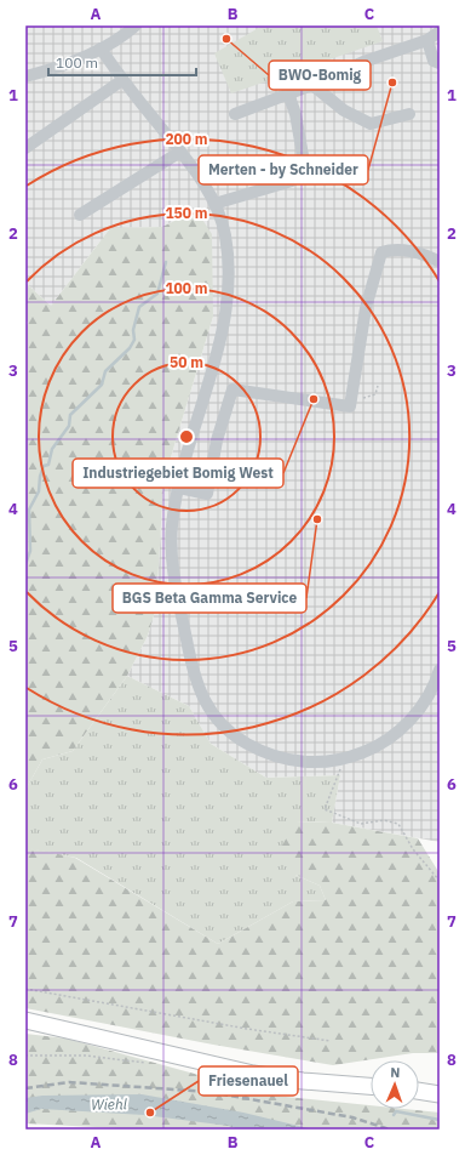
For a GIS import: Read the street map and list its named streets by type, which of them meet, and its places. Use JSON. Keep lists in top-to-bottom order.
{
  "water": ["Wiehl"],
  "places": [
    "BWO-Bomig",
    "Merten - by Schneider",
    "Industriegebiet Bomig West",
    "BGS Beta Gamma Service",
    "Friesenauel"
  ],
  "scale_bar": "100 m",
  "north": "top",
  "grid": {
    "columns": ["A", "B", "C"],
    "rows": [
      "1",
      "2",
      "3",
      "4",
      "5",
      "6",
      "7",
      "8"
    ]
  },
  "rings": [
    "200 m",
    "150 m",
    "100 m",
    "50 m"
  ]
}
